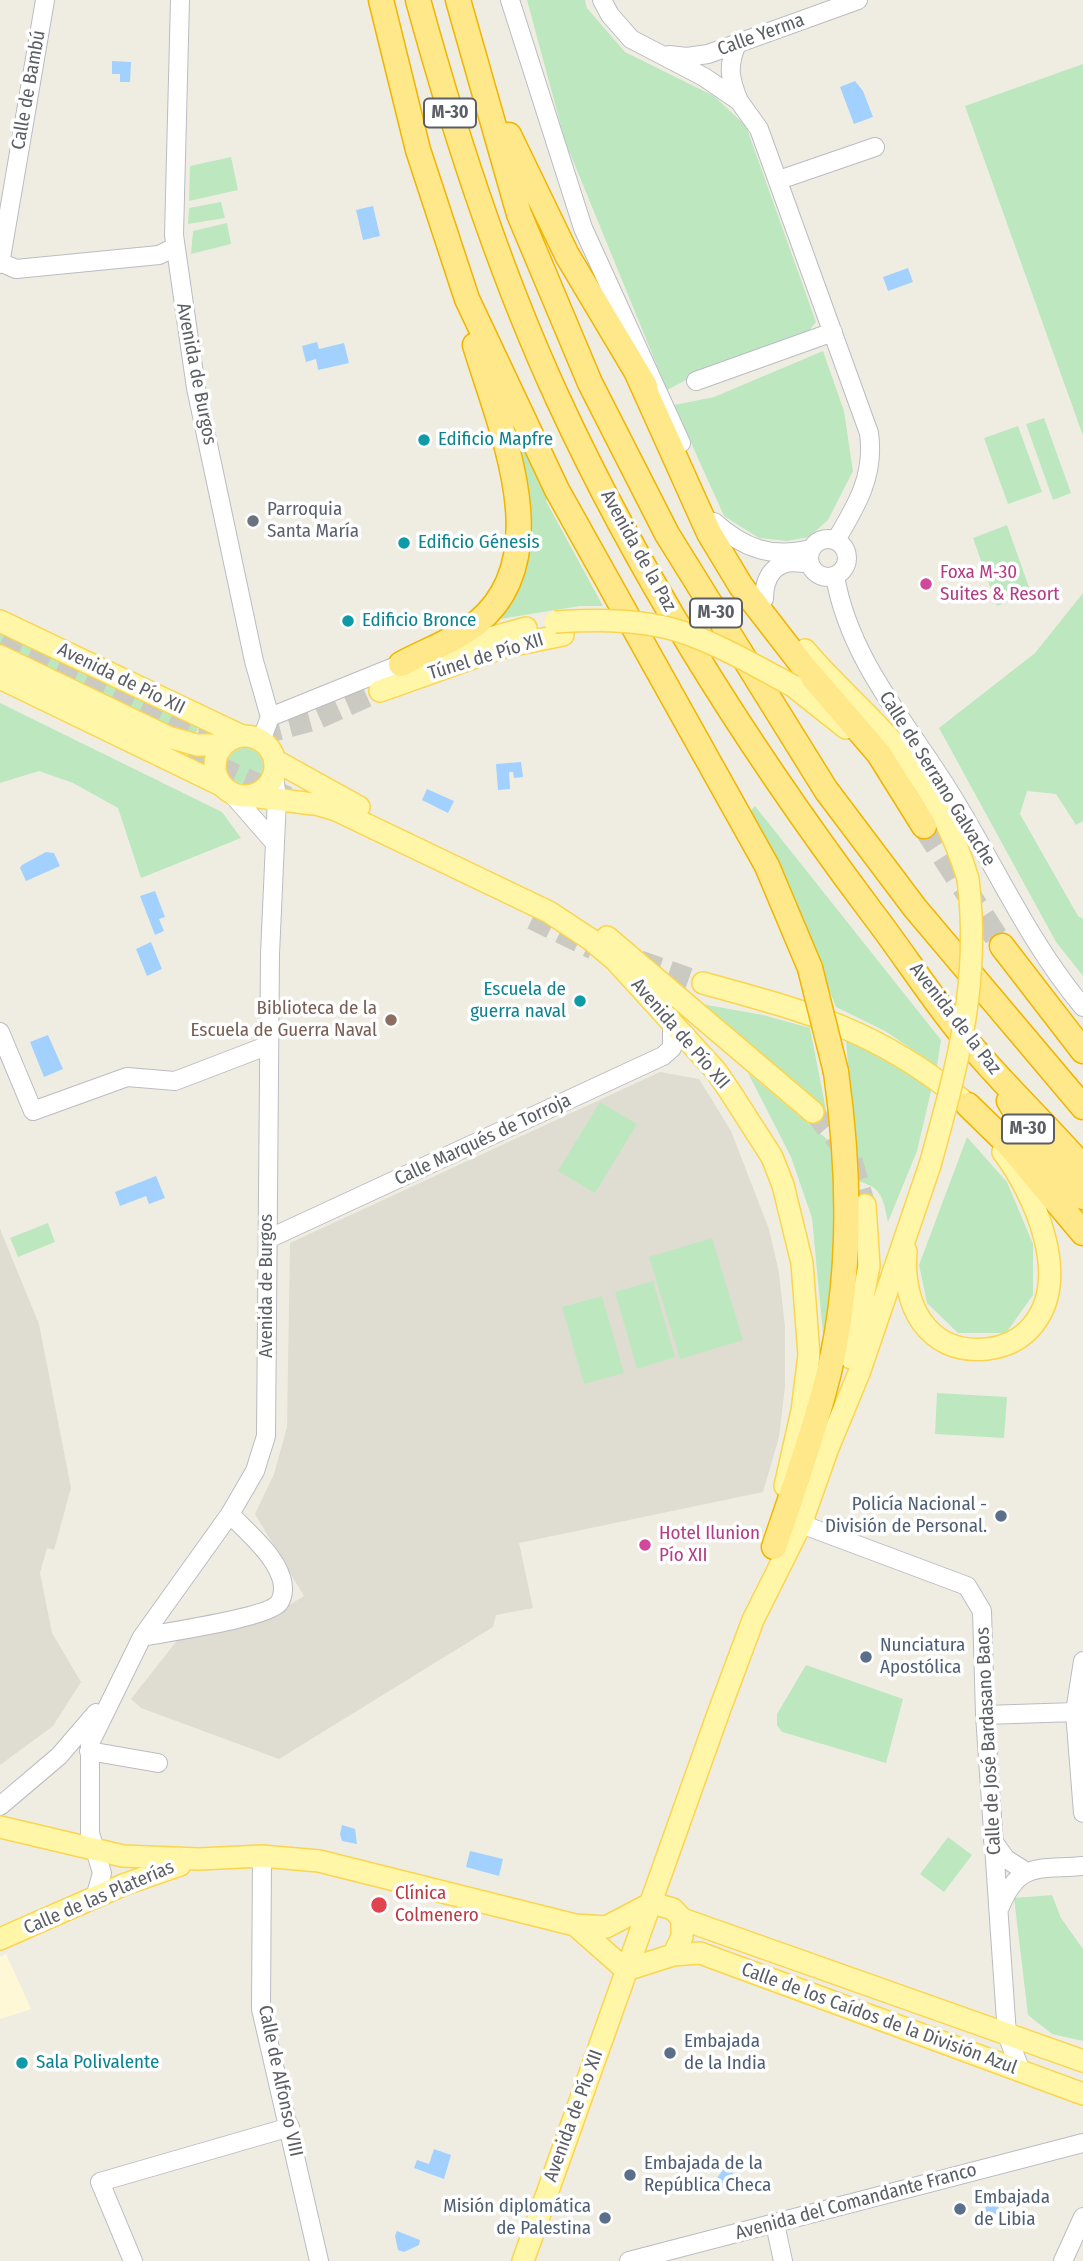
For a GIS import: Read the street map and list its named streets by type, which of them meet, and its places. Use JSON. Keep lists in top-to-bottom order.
{
  "streets": {
    "highway": ["M-30", "Avenida de la Paz"],
    "main road": [
      "Avenida de Burgos",
      "Túnel de Pío XII",
      "Avenida de Pío XII",
      "Calle de las Platerías",
      "Calle de los Caídos de la División Azul"
    ],
    "street": [
      "Calle Yerma",
      "Calle de Bambú",
      "Calle de Serrano Galvache",
      "Calle Marqués de Torroja",
      "Calle de José Bardasano Baos",
      "Calle de Alfonso VIII",
      "Avenida del Comandante Franco"
    ]
  },
  "crossings": [
    ["M-30", "Avenida de la Paz"],
    ["M-30", "Túnel de Pío XII"],
    ["M-30", "Avenida de Pío XII"],
    ["Avenida de Burgos", "Avenida de Pío XII"],
    ["Avenida de Burgos", "Calle Marqués de Torroja"],
    ["Avenida de Pío XII", "Calle Marqués de Torroja"],
    ["Avenida de Pío XII", "Calle de José Bardasano Baos"],
    ["Calle de José Bardasano Baos", "Calle de los Caídos de la División Azul"]
  ],
  "places": [
    "Edificio Mapfre",
    "Parroquia Santa María",
    "Edificio Génesis",
    "Foxa M-30 Suites & Resort",
    "Edificio Bronce",
    "Escuela de guerra naval",
    "Biblioteca de la Escuela de Guerra Naval",
    "Policía Nacional - División de Personal.",
    "Hotel Ilunion Pío XII",
    "Nunciatura Apostólica",
    "Clínica Colmenero",
    "Embajada de la India",
    "Sala Polivalente",
    "Embajada de la República Checa",
    "Embajada de Libia",
    "Misión diplomática de Palestina"
  ]
}
